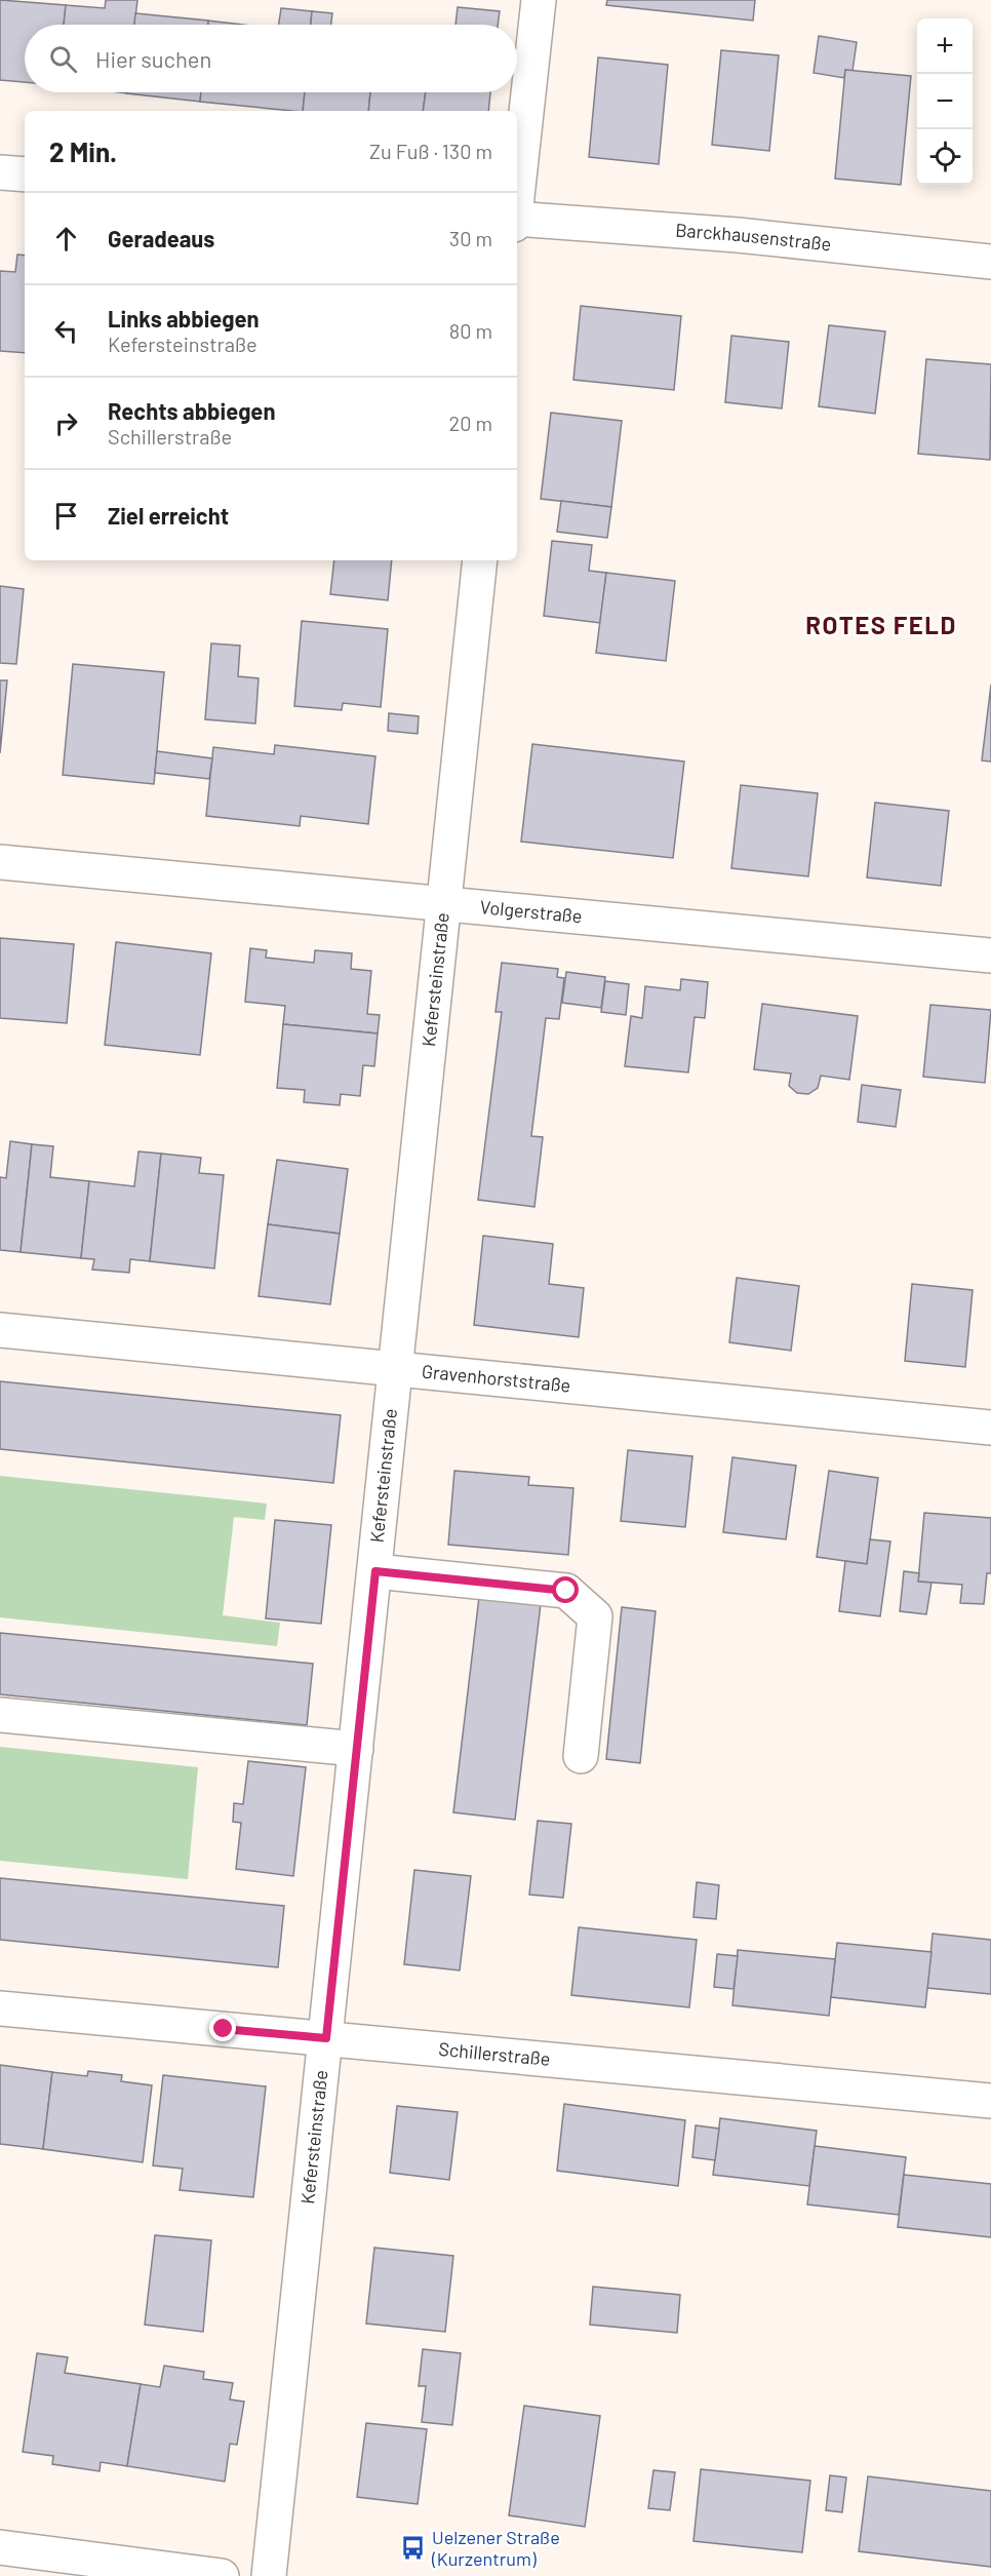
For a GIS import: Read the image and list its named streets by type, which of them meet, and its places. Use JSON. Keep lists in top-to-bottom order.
{
  "streets": {
    "street": [
      "Barckhausenstraße",
      "Volgerstraße",
      "Kefersteinstraße",
      "Gravenhorststraße",
      "Schillerstraße"
    ]
  },
  "crossings": [
    ["Volgerstraße", "Kefersteinstraße"],
    ["Kefersteinstraße", "Gravenhorststraße"],
    ["Kefersteinstraße", "Schillerstraße"]
  ],
  "districts": ["ROTES FELD"],
  "places": {
    "bus stop": ["Uelzener Straße (Kurzentrum)"]
  },
  "page": {
    "map_buttons": ["+", "−"],
    "search": "Hier suchen",
    "heading": ["2 Min.", "Zu Fuß · 130 m"],
    "list": [
      ["Geradeaus", "30 m"],
      ["Links abbiegen", "Kefersteinstraße", "80 m"],
      ["Rechts abbiegen", "Schillerstraße", "20 m"],
      "Ziel erreicht"
    ]
  }
}
